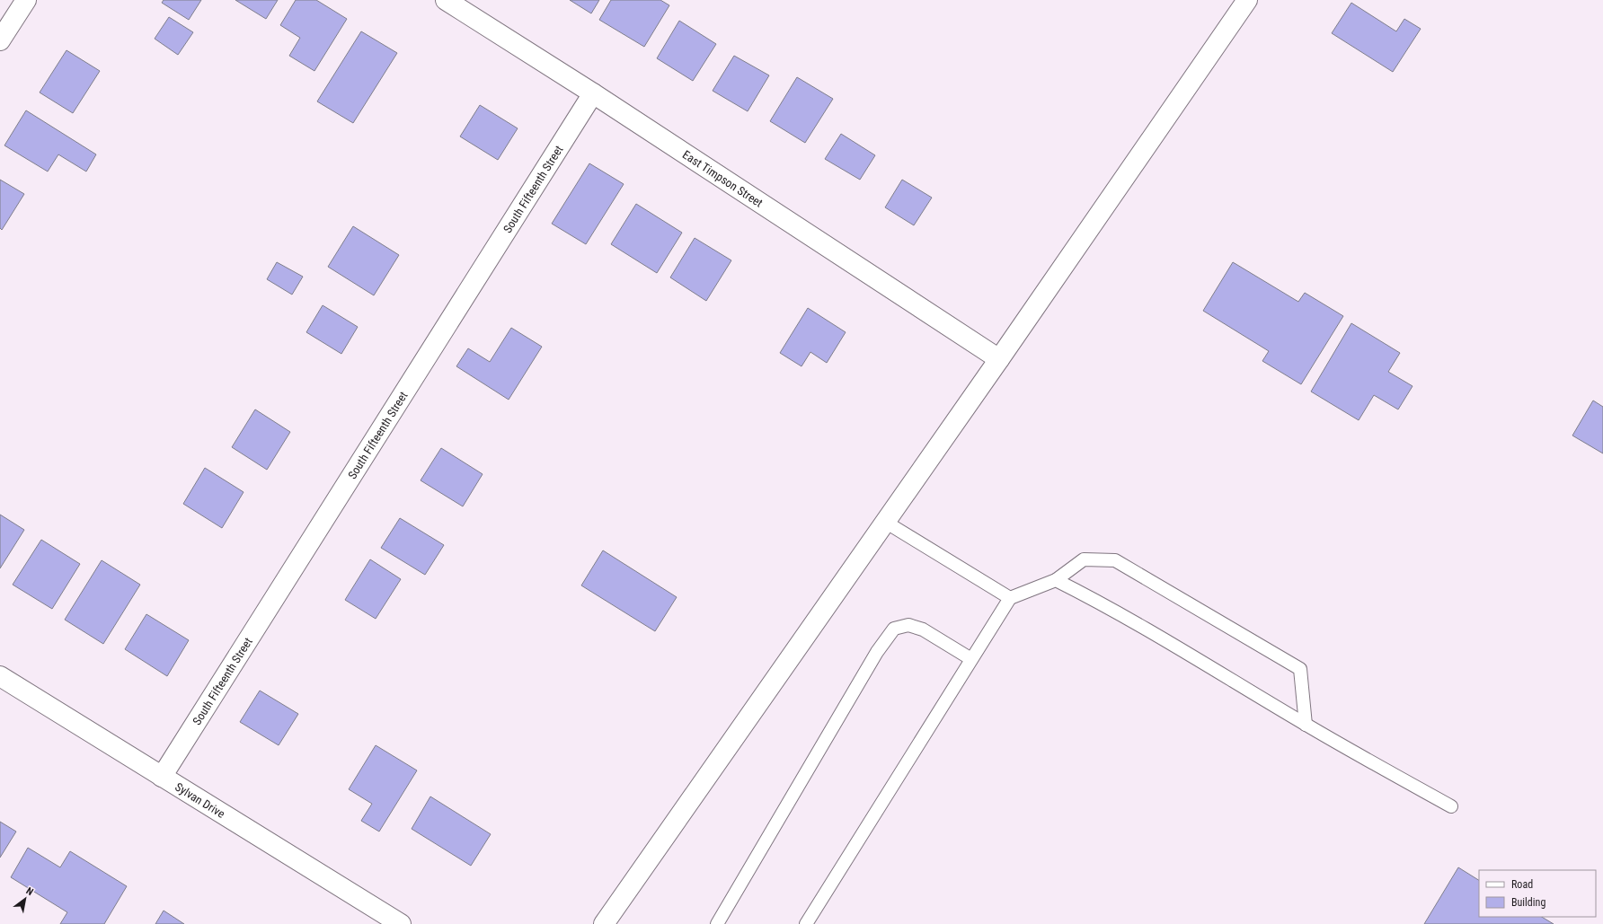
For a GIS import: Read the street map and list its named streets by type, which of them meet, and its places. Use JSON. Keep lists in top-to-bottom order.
{
  "streets": {
    "street": ["East Timpson Street", "South Fifteenth Street", "Sylvan Drive"]
  },
  "crossings": [
    ["East Timpson Street", "South Fifteenth Street"],
    ["South Fifteenth Street", "Sylvan Drive"]
  ],
  "legend": ["Road", "Building"],
  "north": "top right"
}
